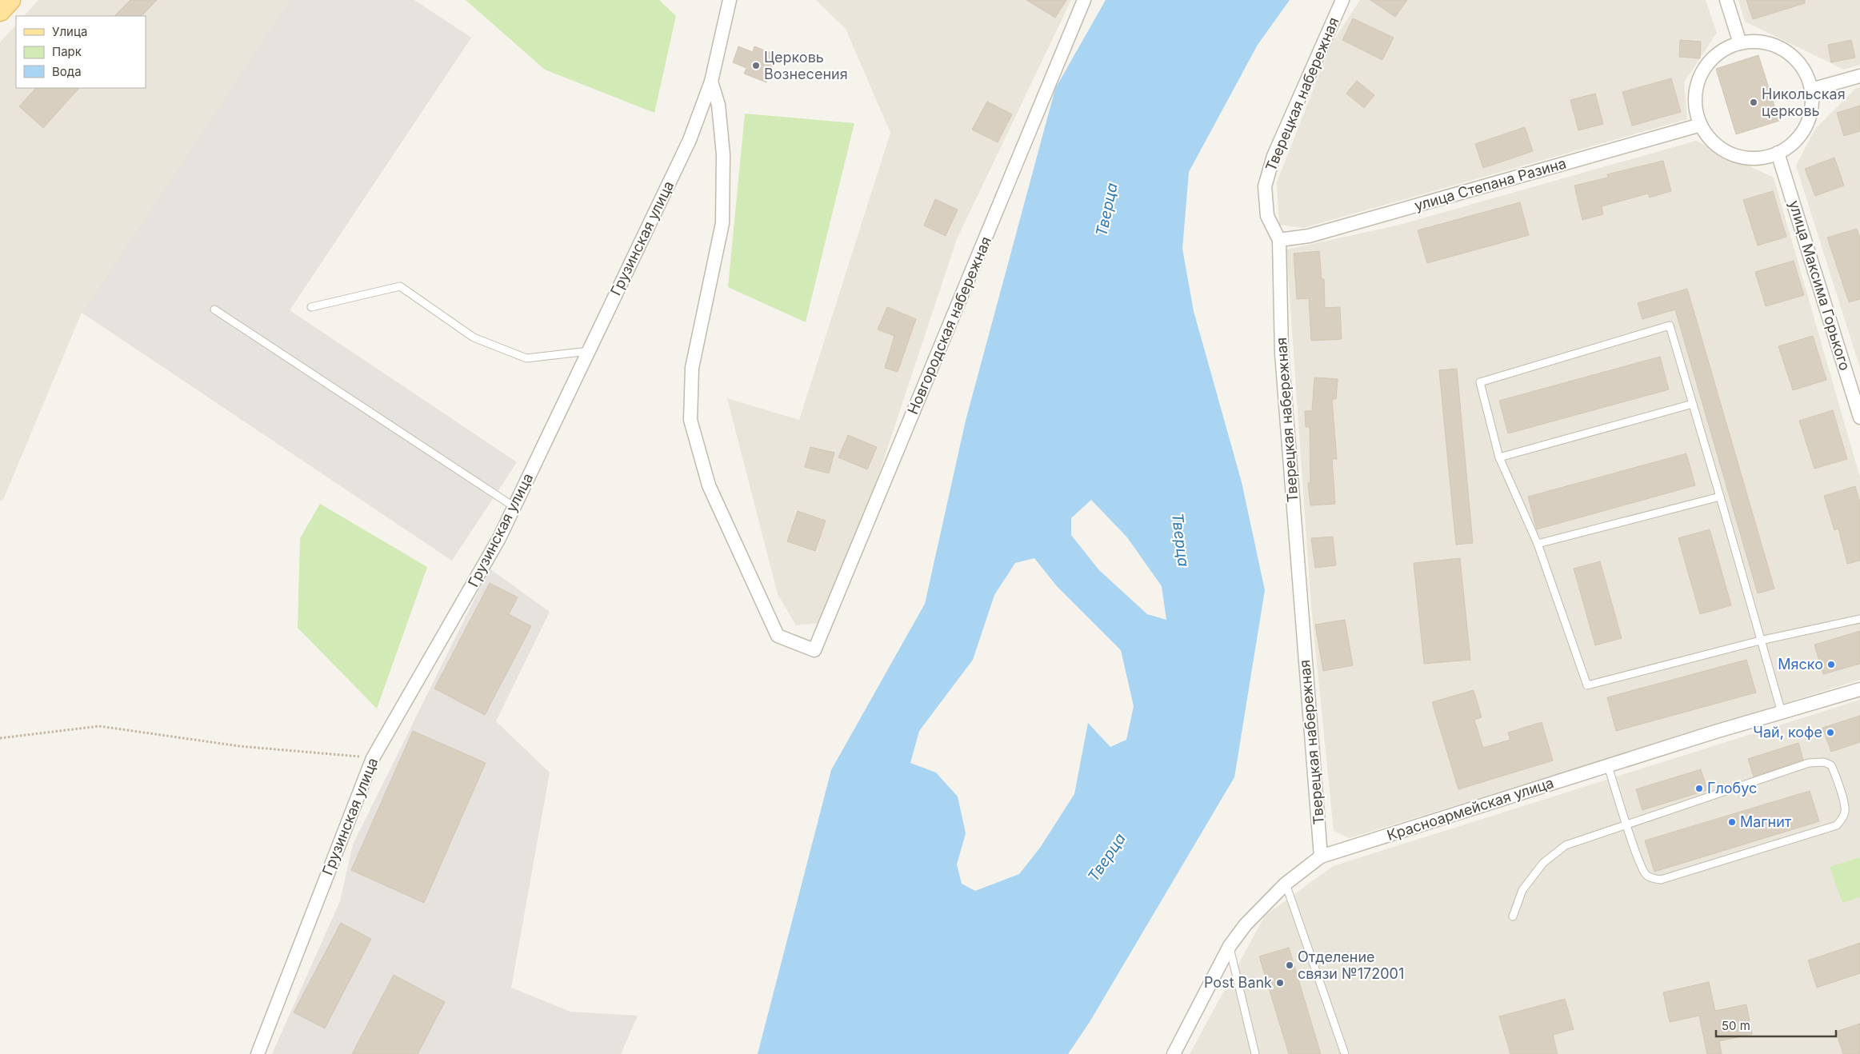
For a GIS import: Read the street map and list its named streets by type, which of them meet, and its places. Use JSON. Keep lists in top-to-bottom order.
{
  "streets": {
    "street": [
      "Тверецкая набережная",
      "улица Степана Разина",
      "Грузинская улица",
      "улица Максима Горького",
      "Новгородская набережная",
      "Красноармейская улица"
    ]
  },
  "crossings": [
    ["Тверецкая набережная", "улица Степана Разина"],
    ["Тверецкая набережная", "Красноармейская улица"],
    ["улица Степана Разина", "улица Максима Горького"],
    ["Грузинская улица", "Новгородская набережная"]
  ],
  "water": ["Тверца"],
  "places": [
    "Церковь Вознесения",
    "Никольская церковь",
    "Мяско",
    "Чай, кофе",
    "Глобус",
    "Магнит",
    "Отделение связи №172001",
    "Post Bank"
  ],
  "legend": ["Улица", "Парк", "Вода"],
  "scale_bar": "50 m"
}
